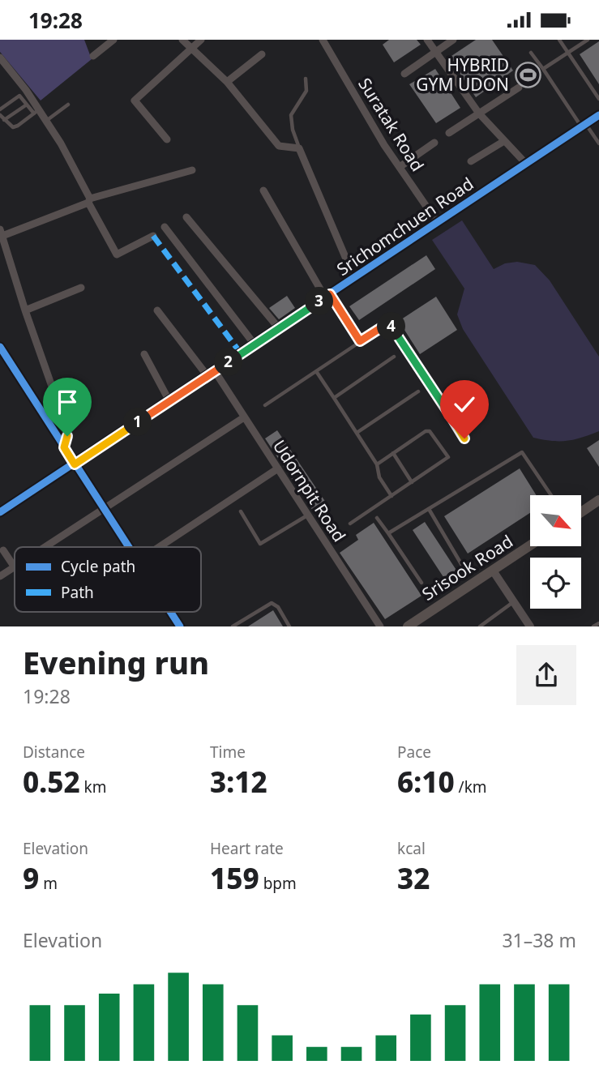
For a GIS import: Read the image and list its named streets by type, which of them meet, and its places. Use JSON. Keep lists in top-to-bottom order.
{
  "streets": {
    "main road": ["Srisook Road"],
    "street": ["Suratak Road", "Srichomchuen Road", "Udornpit Road"]
  },
  "crossings": [
    ["Suratak Road", "Srichomchuen Road"],
    ["Srichomchuen Road", "Udornpit Road"]
  ],
  "places": {
    "sports": ["HYBRID GYM UDON"]
  },
  "legend": ["Cycle path", "Path"],
  "north": "bottom right",
  "page": {
    "status": "19:28",
    "pins": [
      "3",
      "4",
      "2",
      "1"
    ],
    "heading": ["Evening run", "19:28"],
    "stats": [
      ["Distance", "0.52 km"],
      ["Time", "3:12"],
      ["Pace", "6:10 /km"],
      ["Elevation", "9 m"],
      ["Heart rate", "159 bpm"],
      ["kcal", "32"]
    ],
    "chart": ["Elevation", "31–38 m"]
  }
}
